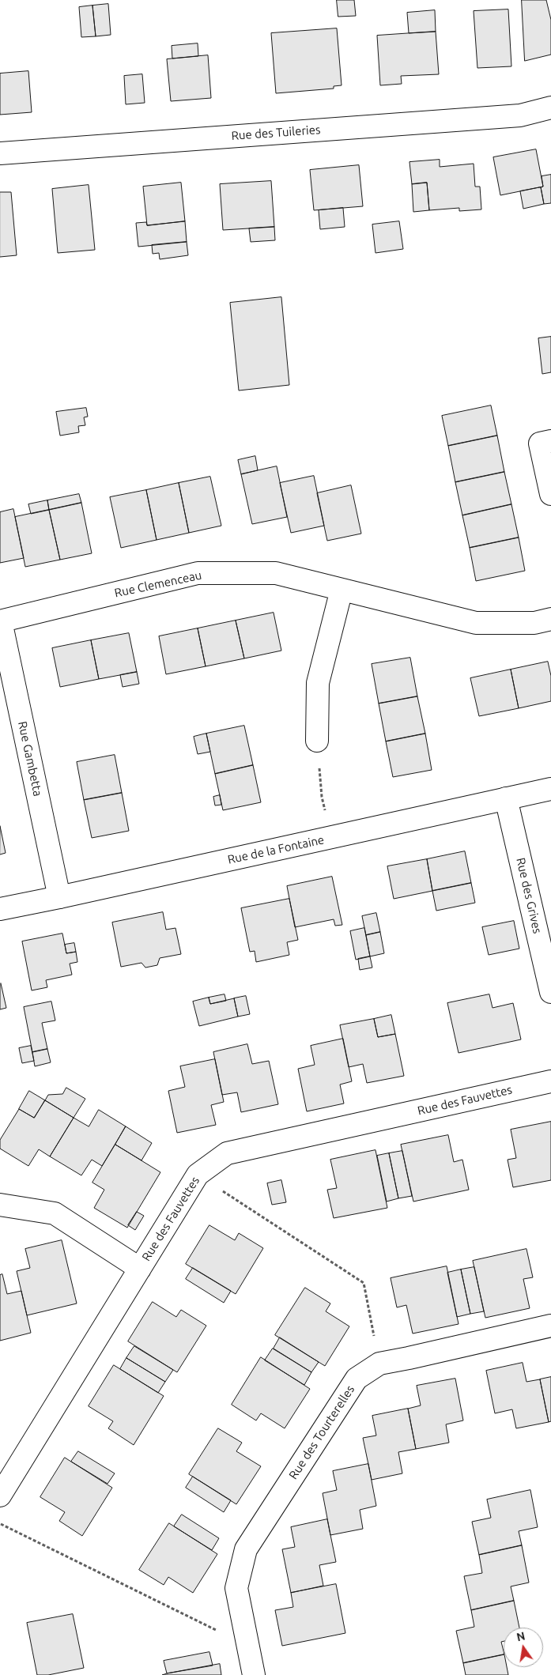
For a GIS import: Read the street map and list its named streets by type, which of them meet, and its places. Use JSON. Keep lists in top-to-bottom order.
{
  "streets": {
    "street": [
      "Rue des Tuileries",
      "Rue Clemenceau",
      "Rue Gambetta",
      "Rue de la Fontaine",
      "Rue des Grives",
      "Rue des Fauvettes",
      "Rue des Tourterelles"
    ]
  },
  "crossings": [
    ["Rue Clemenceau", "Rue Gambetta"],
    ["Rue Gambetta", "Rue de la Fontaine"],
    ["Rue de la Fontaine", "Rue des Grives"]
  ],
  "north": "top"
}
